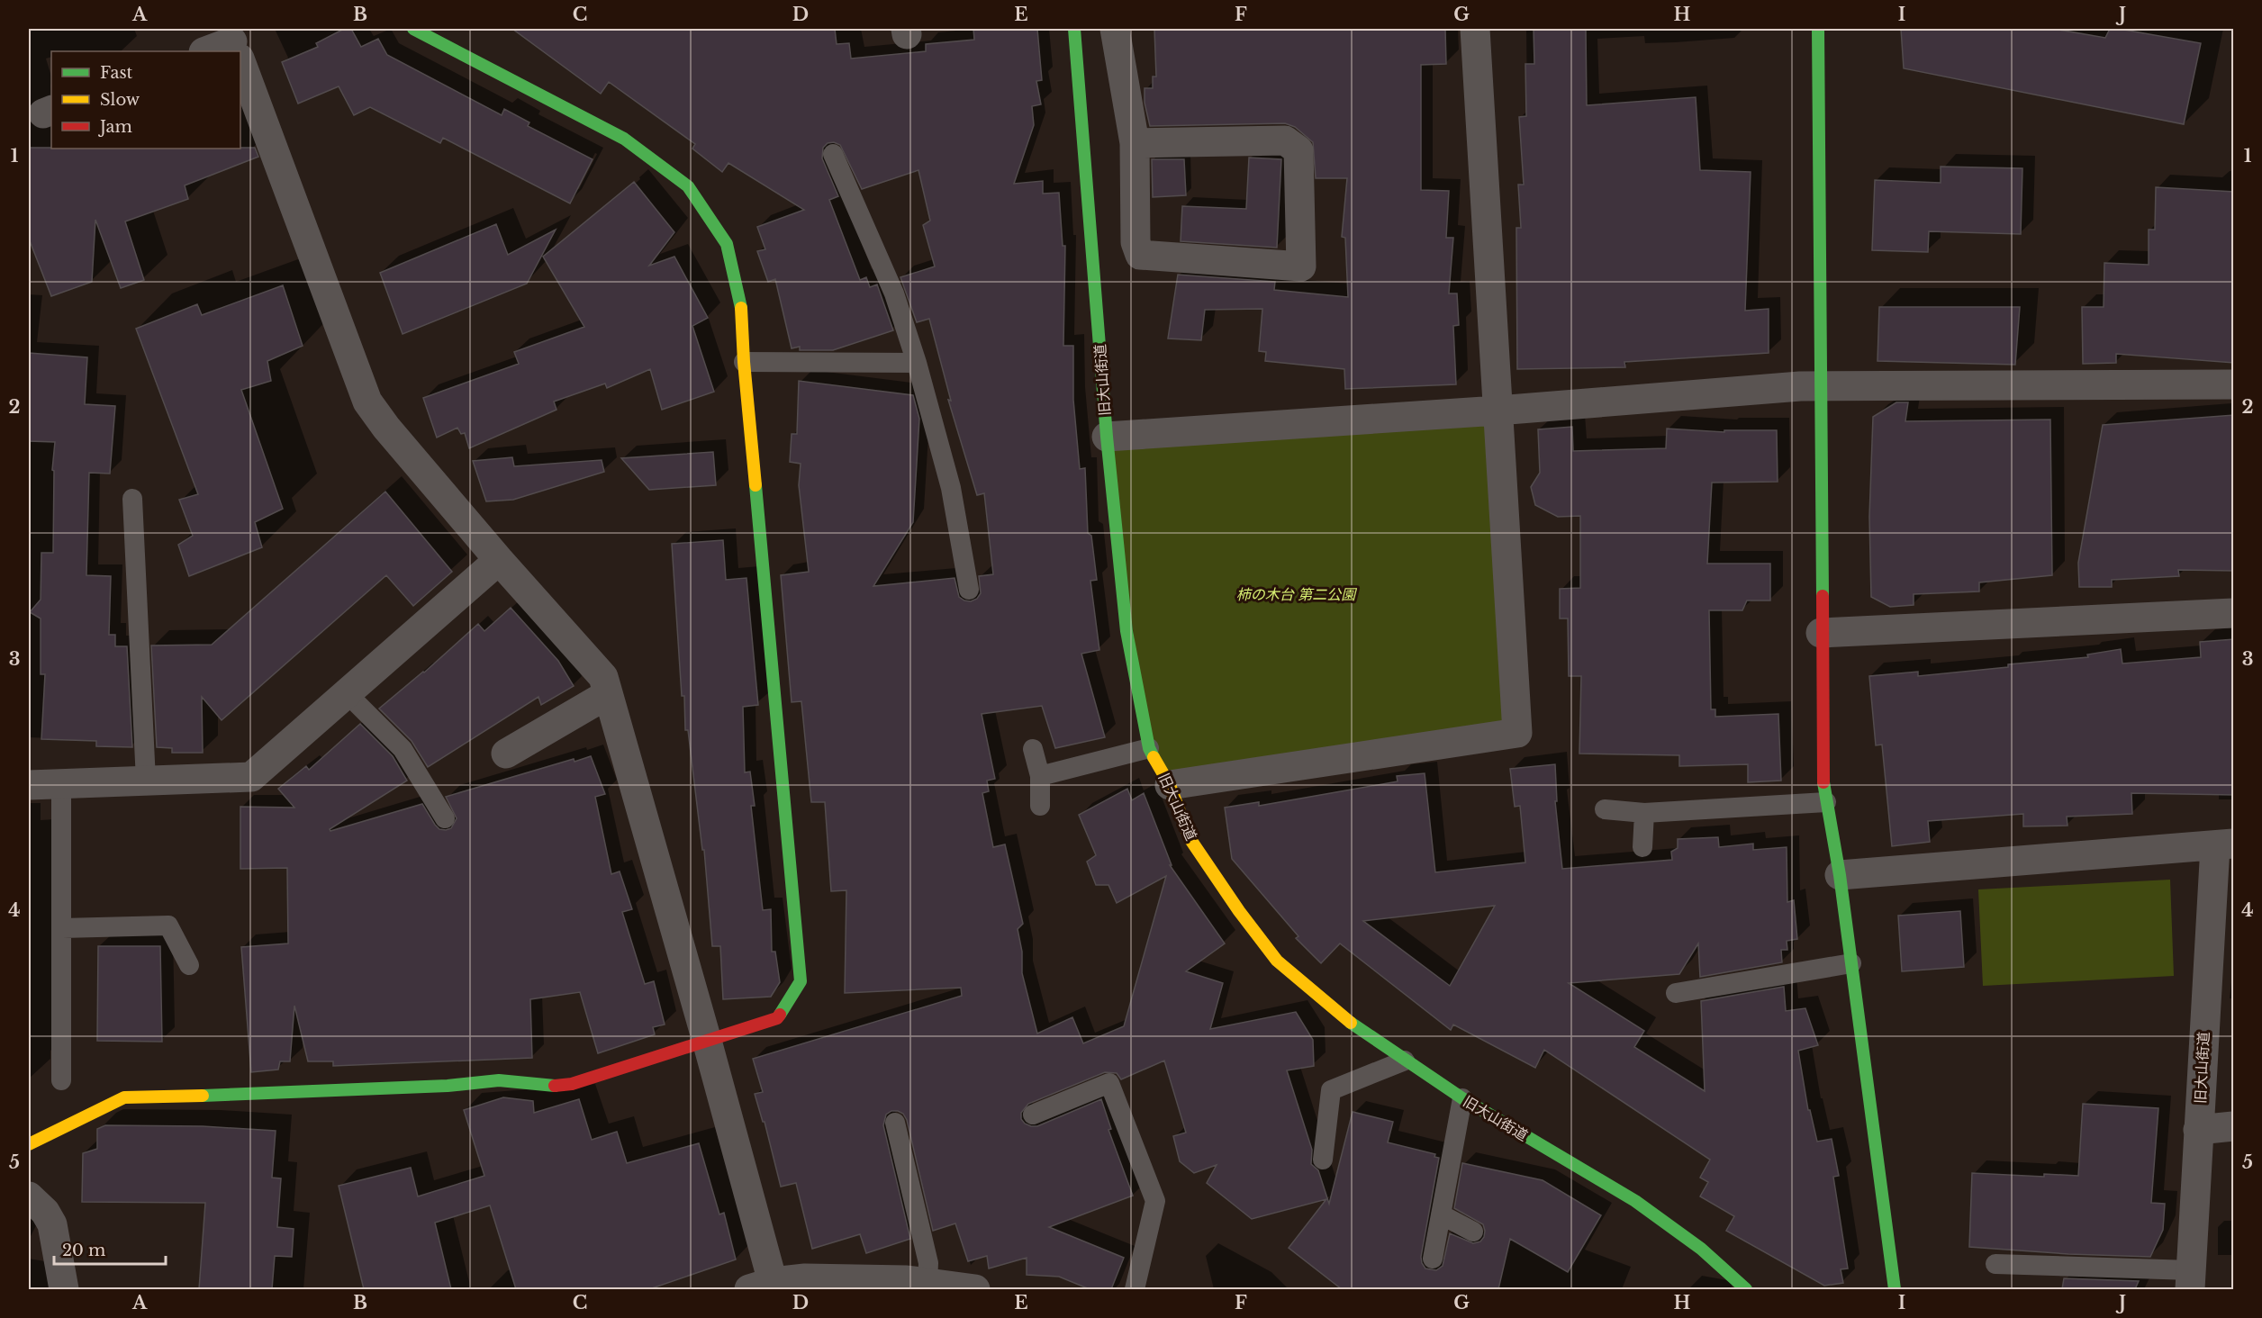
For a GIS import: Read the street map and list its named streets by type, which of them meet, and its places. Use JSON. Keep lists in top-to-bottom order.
{
  "streets": {
    "street": ["旧大山街道"]
  },
  "parks": ["柿の木台 第二公園"],
  "legend": ["Fast", "Slow", "Jam"],
  "scale_bar": "20 m",
  "grid": {
    "columns": [
      "A",
      "B",
      "C",
      "D",
      "E",
      "F",
      "G",
      "H",
      "I",
      "J"
    ],
    "rows": [
      "1",
      "2",
      "3",
      "4",
      "5"
    ]
  }
}
